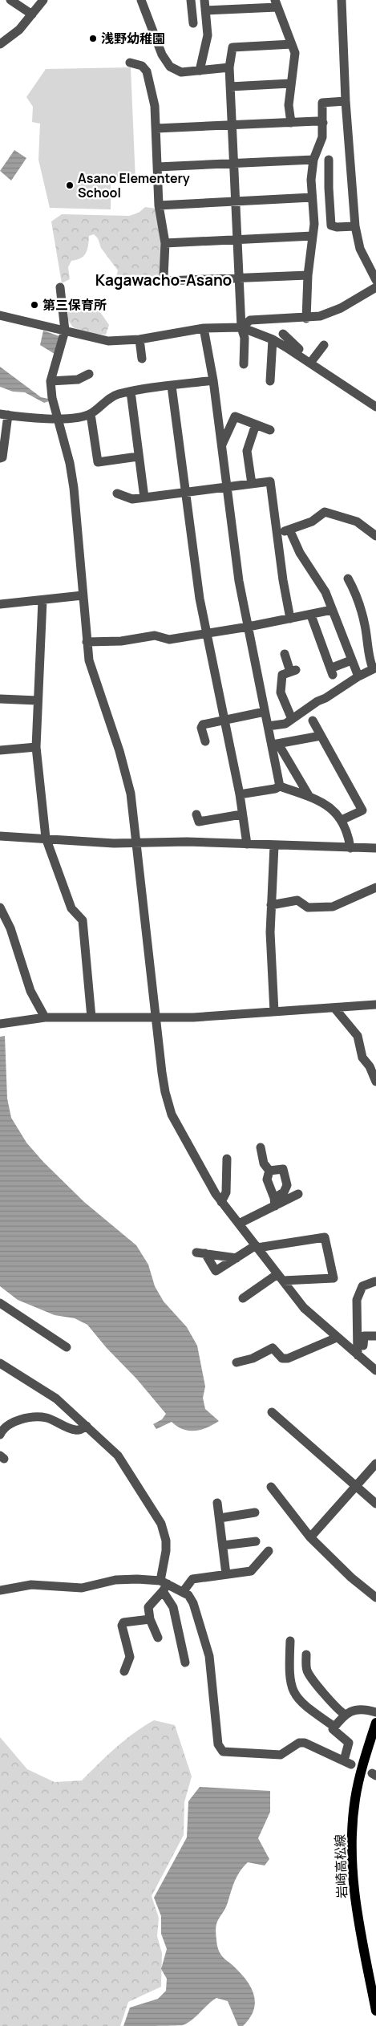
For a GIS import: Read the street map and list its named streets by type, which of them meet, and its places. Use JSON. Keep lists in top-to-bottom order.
{
  "streets": {
    "main road": ["岩崎高松線"]
  },
  "districts": ["Kagawacho-Asano"],
  "places": ["浅野幼稚園", "Asano Elementery School", "第三保育所"]
}
